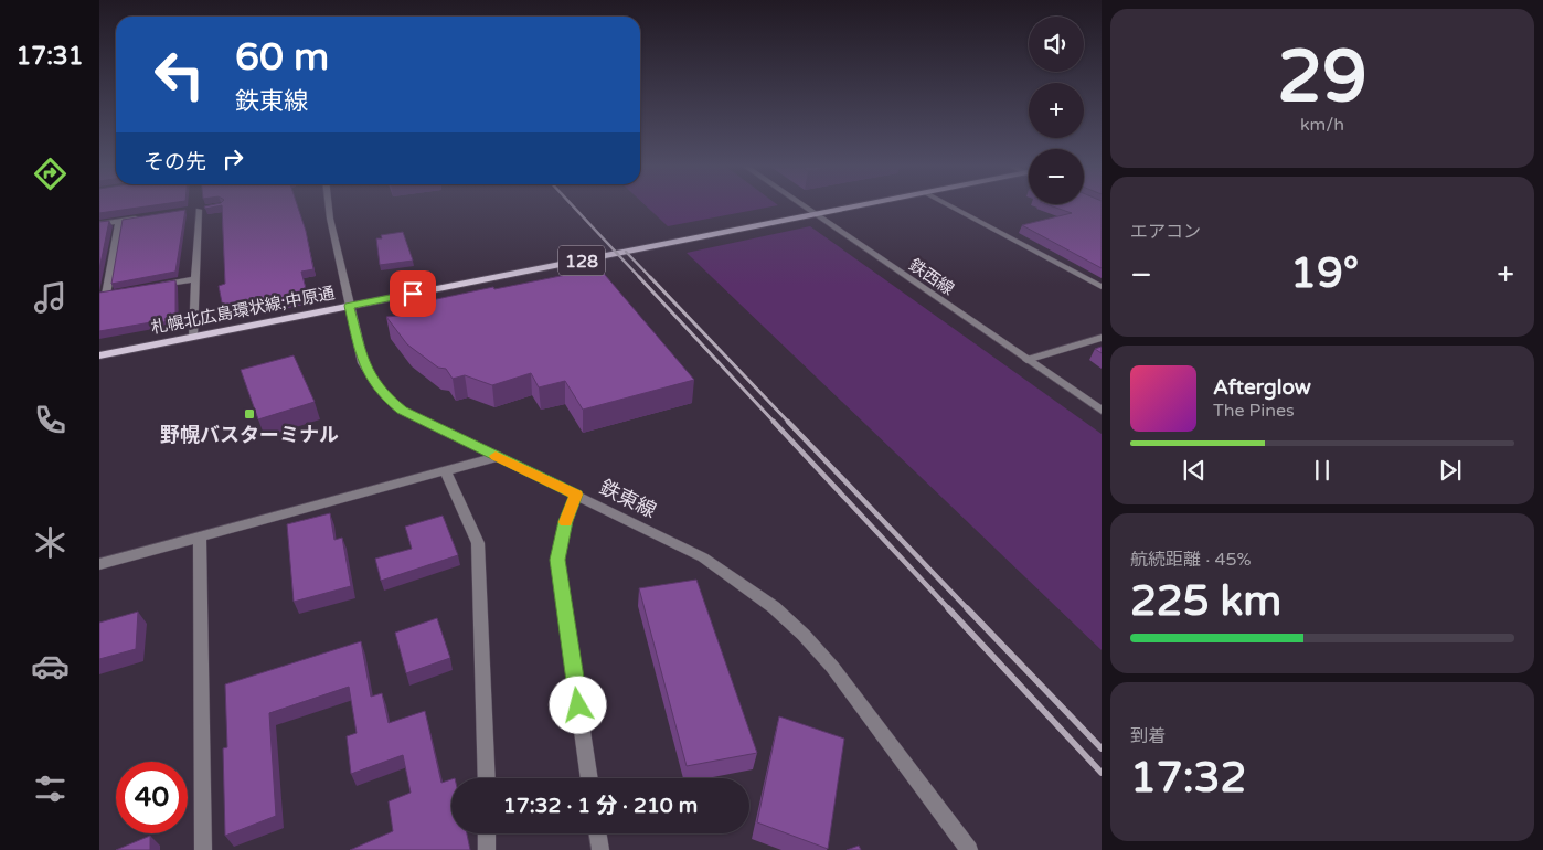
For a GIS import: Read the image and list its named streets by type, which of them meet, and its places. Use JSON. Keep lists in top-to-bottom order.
{
  "streets": {
    "main road": ["128", "札幌北広島環状線;中原通"],
    "street": ["鉄西線", "鉄東線"]
  },
  "crossings": [
    ["128", "鉄西線"],
    ["128", "札幌北広島環状線;中原通"],
    ["鉄西線", "札幌北広島環状線;中原通"],
    ["札幌北広島環状線;中原通", "鉄東線"]
  ],
  "places": {
    "transit": ["野幌バスターミナル"]
  },
  "page": {
    "tabs": "17:31",
    "tile": [
      ["29", "km/h"],
      "エアコン",
      ["航続距離 · 45%", "225 km"],
      ["到着", "17:32"]
    ],
    "map_buttons": ["+", "−"],
    "turn": ["60 m", "鉄東線"],
    "then": "その先",
    "heat": ["−", "19°", "+"],
    "song": ["Afterglow", "The Pines"],
    "limit": "40",
    "trip": "17:32 · 1 分 · 210 m"
  }
}
